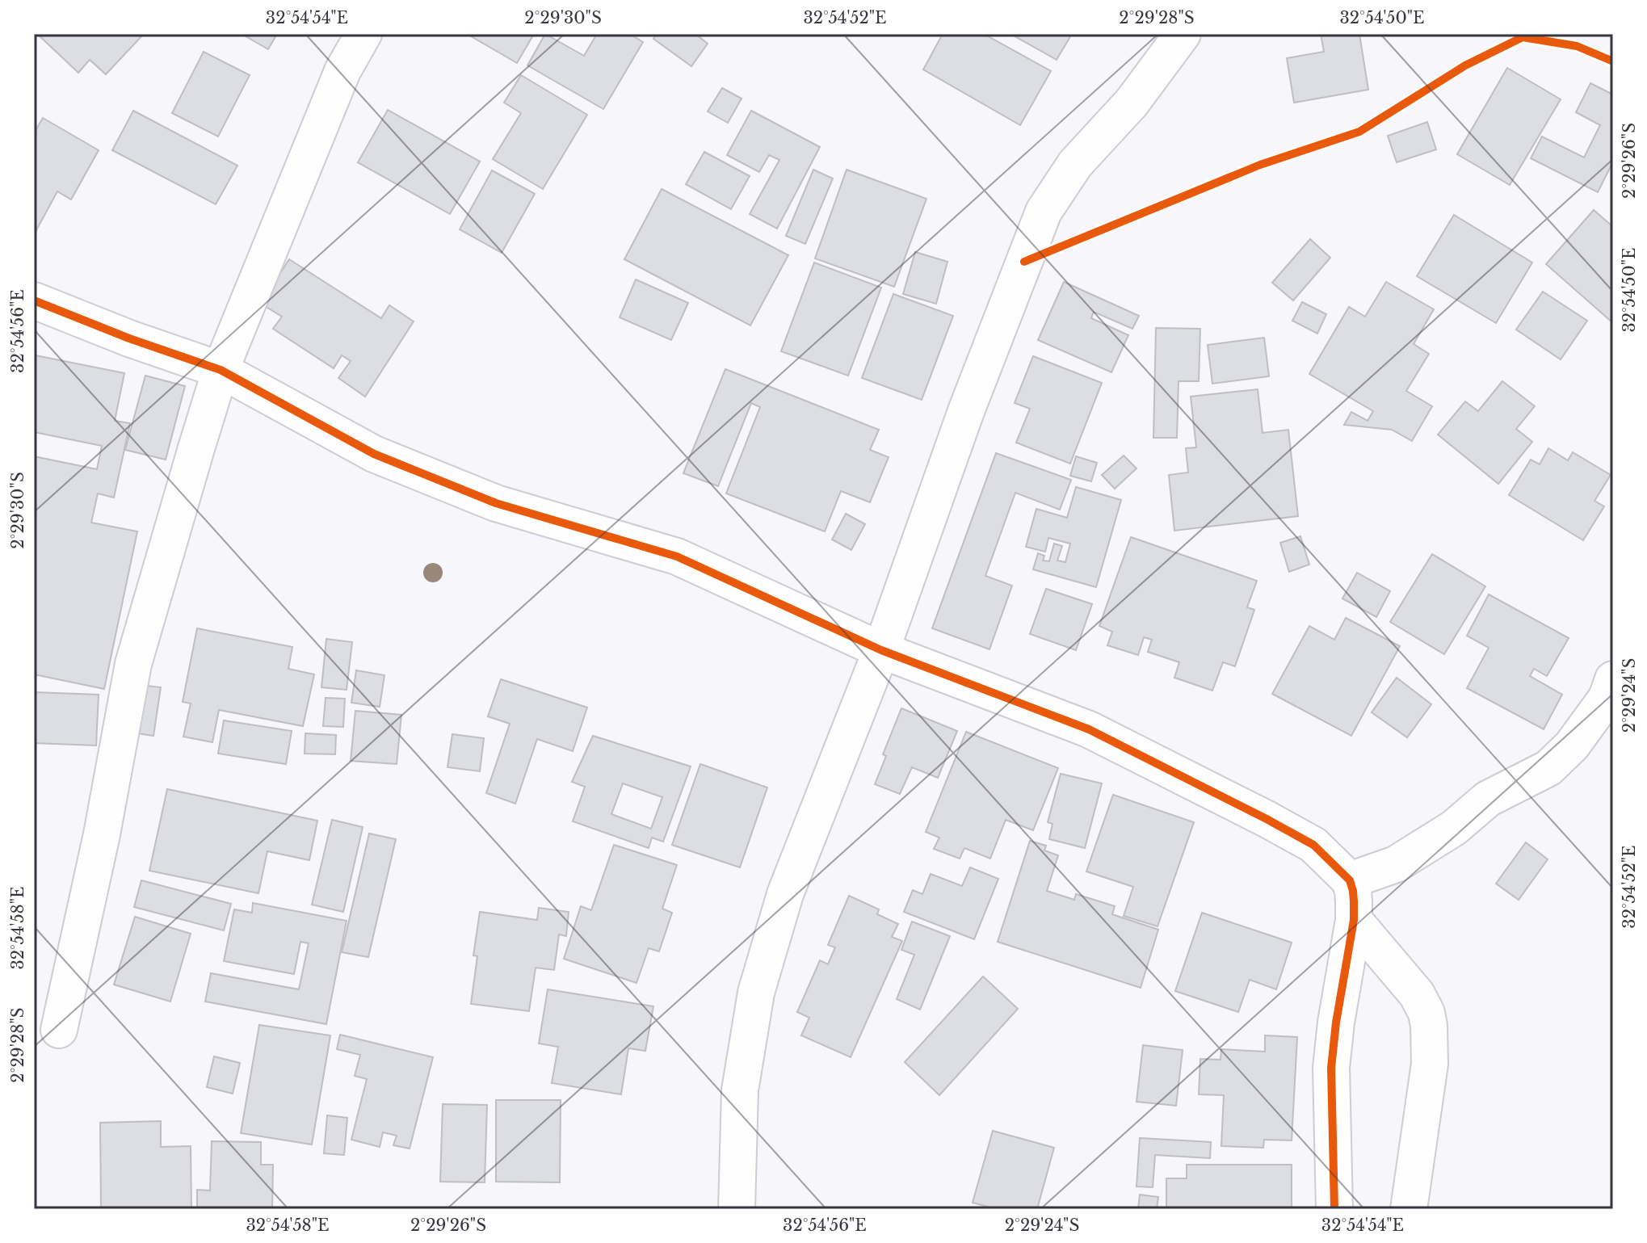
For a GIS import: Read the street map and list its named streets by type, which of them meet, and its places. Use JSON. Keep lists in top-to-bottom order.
{
  "coordinates": [
    "32°54'54\"E",
    "2°29'30\"S",
    "32°54'52\"E",
    "2°29'28\"S",
    "32°54'50\"E",
    "2°29'26\"S",
    "32°54'56\"E",
    "2°29'24\"S",
    "32°54'58\"E"
  ]
}
